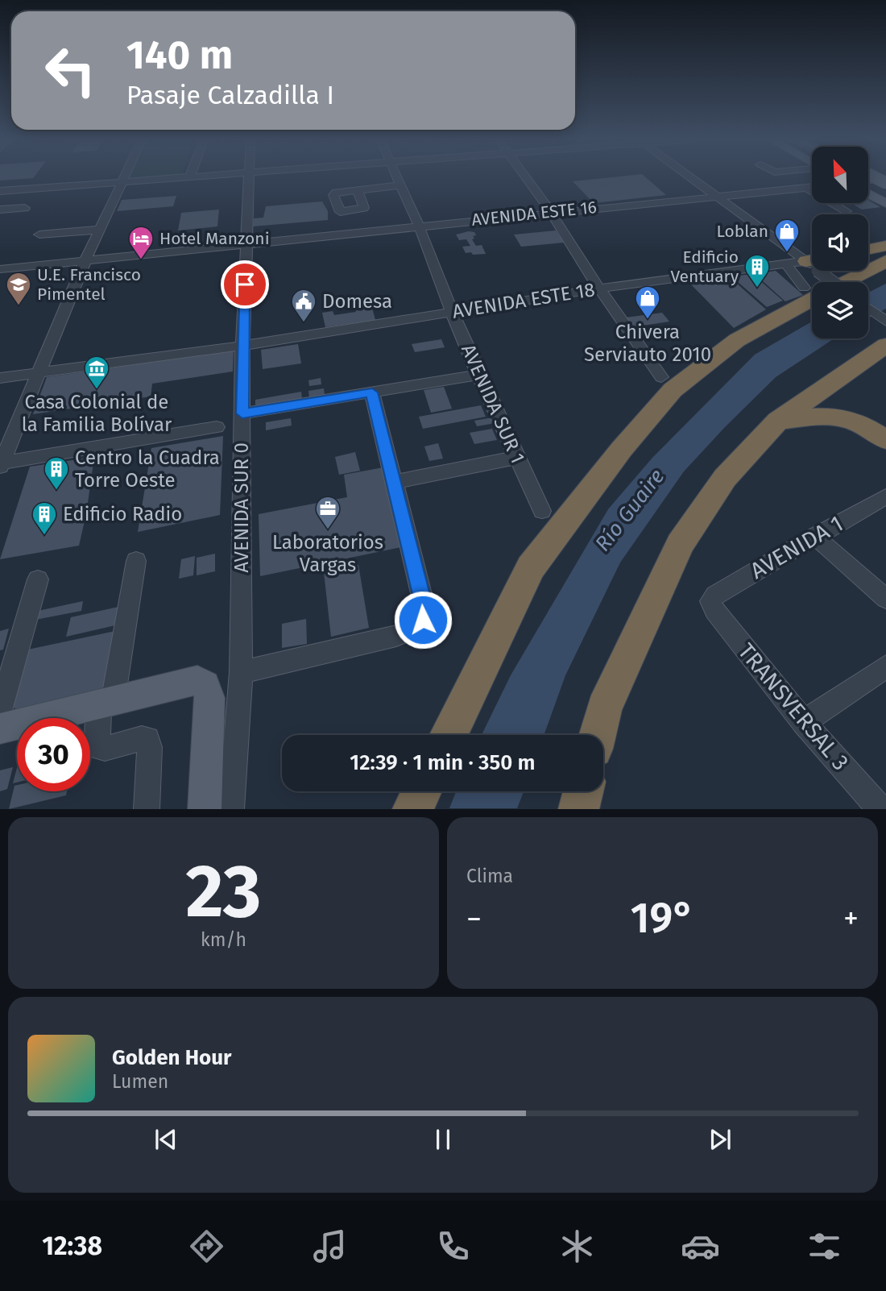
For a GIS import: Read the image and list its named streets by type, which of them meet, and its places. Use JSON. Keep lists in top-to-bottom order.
{
  "streets": {
    "street": [
      "AVENIDA ESTE 16",
      "AVENIDA ESTE 18",
      "AVENIDA SUR 1",
      "AVENIDA SUR 0",
      "AVENIDA 1",
      "TRANSVERSAL 3"
    ]
  },
  "crossings": [
    ["AVENIDA ESTE 16", "AVENIDA SUR 1"],
    ["AVENIDA ESTE 16", "AVENIDA SUR 0"],
    ["AVENIDA ESTE 18", "AVENIDA SUR 1"],
    ["AVENIDA ESTE 18", "AVENIDA SUR 0"],
    ["AVENIDA 1", "TRANSVERSAL 3"]
  ],
  "water": ["Río Guaire"],
  "places": {
    "shop": ["Loblan", "Chivera Serviauto 2010"],
    "hotel": ["Hotel Manzoni"],
    "building": ["Edificio Ventuary", "Centro la Cuadra Torre Oeste", "Edificio Radio"],
    "school or university": ["U.E. Francisco Pimentel"],
    "public building": ["Domesa"],
    "museum": ["Casa Colonial de la Familia Bolívar"],
    "office": ["Laboratorios Vargas"]
  },
  "north": "top left",
  "page": {
    "turn": ["140 m", "Pasaje Calzadilla I"],
    "limit": "30",
    "trip": "12:39 · 1 min · 350 m",
    "tile": [
      ["23", "km/h"],
      "Clima"
    ],
    "heat": ["−", "19°", "+"],
    "song": ["Golden Hour", "Lumen"],
    "tabs": "12:38"
  }
}
